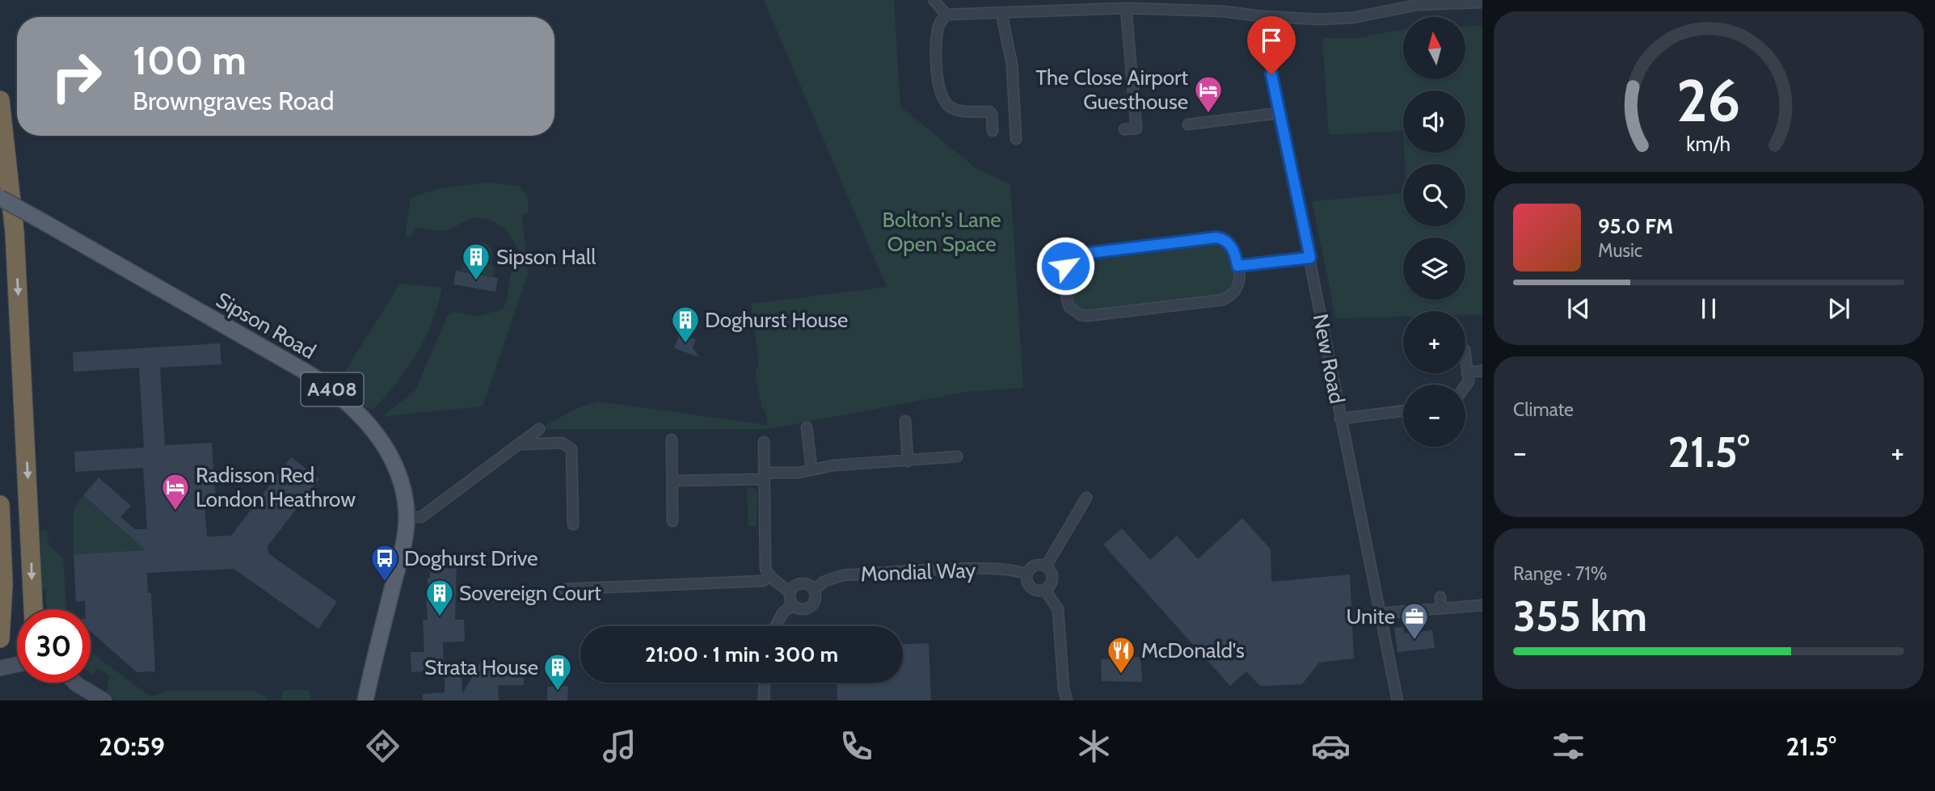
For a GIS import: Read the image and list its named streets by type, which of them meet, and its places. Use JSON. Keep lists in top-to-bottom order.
{
  "streets": {
    "main road": ["Sipson Road", "A408"],
    "street": ["New Road", "Mondial Way"]
  },
  "parks": ["Bolton's Lane Open Space"],
  "places": {
    "hotel": ["The Close Airport Guesthouse", "Radisson Red London Heathrow"],
    "building": [
      "Sipson Hall",
      "Doghurst House",
      "Sovereign Court",
      "Strata House"
    ],
    "bus stop": ["Doghurst Drive"],
    "office": ["Unite"],
    "restaurant": ["McDonald's"]
  },
  "north": "top",
  "page": {
    "map_buttons": ["+", "−"],
    "turn": ["100 m", "Browngraves Road"],
    "song": ["95.0 FM", "Music"],
    "tile": [
      "Climate",
      ["Range · 71%", "355 km"]
    ],
    "heat": ["−", "21.5°", "+"],
    "limit": "30",
    "trip": "21:00 · 1 min · 300 m",
    "tabs": ["20:59", "21.5°"],
    "gauge": ["26", "km/h"]
  }
}
